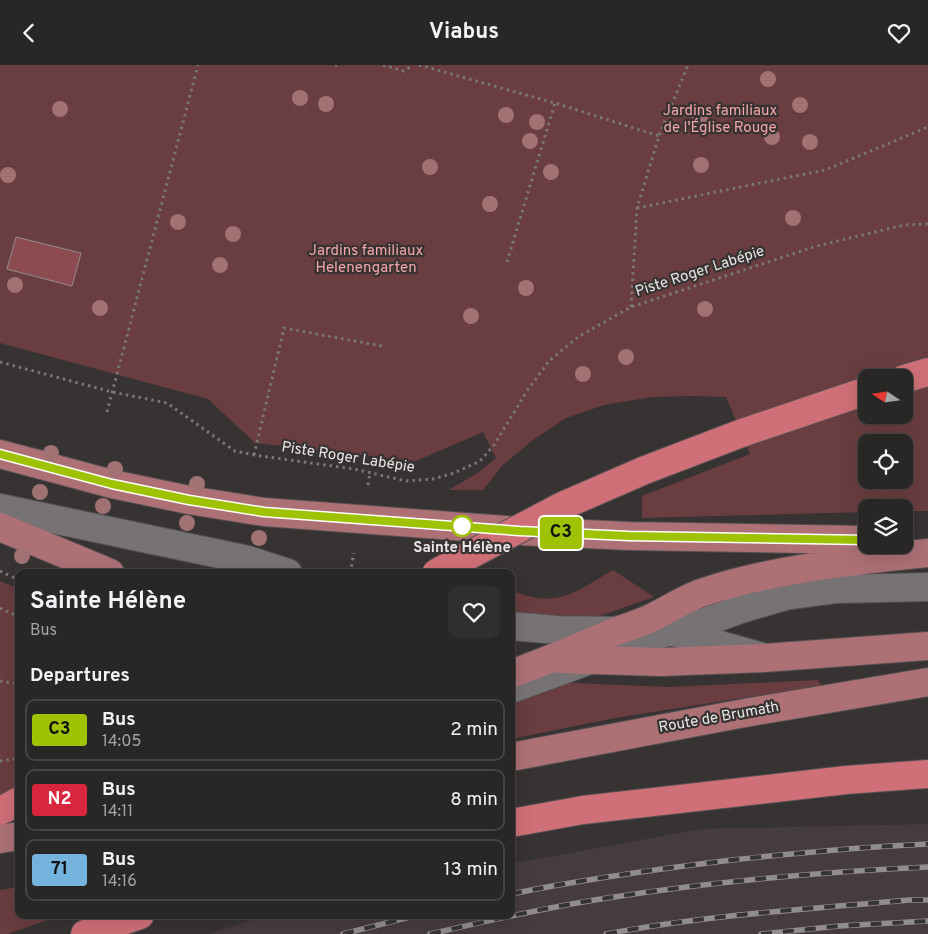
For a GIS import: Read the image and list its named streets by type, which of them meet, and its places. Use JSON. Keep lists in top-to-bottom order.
{
  "streets": {
    "main road": ["Route de Brumath"],
    "path": ["Piste Roger Labépie"]
  },
  "parks": ["Jardins familiaux de l'Église Rouge", "Jardins familiaux Helenengarten"],
  "places": ["Sainte Hélène"],
  "lines": ["bus line C3"],
  "north": "left",
  "page": {
    "header": "Viabus",
    "on_map": "C3",
    "heading": [
      ["Sainte Hélène", "Bus"],
      "Departures"
    ],
    "list": [
      {
        "mark": "C3",
        "name": "Bus",
        "note": "14:05",
        "value": "2 min"
      },
      {
        "mark": "N2",
        "name": "Bus",
        "note": "14:11",
        "value": "8 min"
      },
      {
        "mark": "71",
        "name": "Bus",
        "note": "14:16",
        "value": "13 min"
      }
    ]
  }
}
